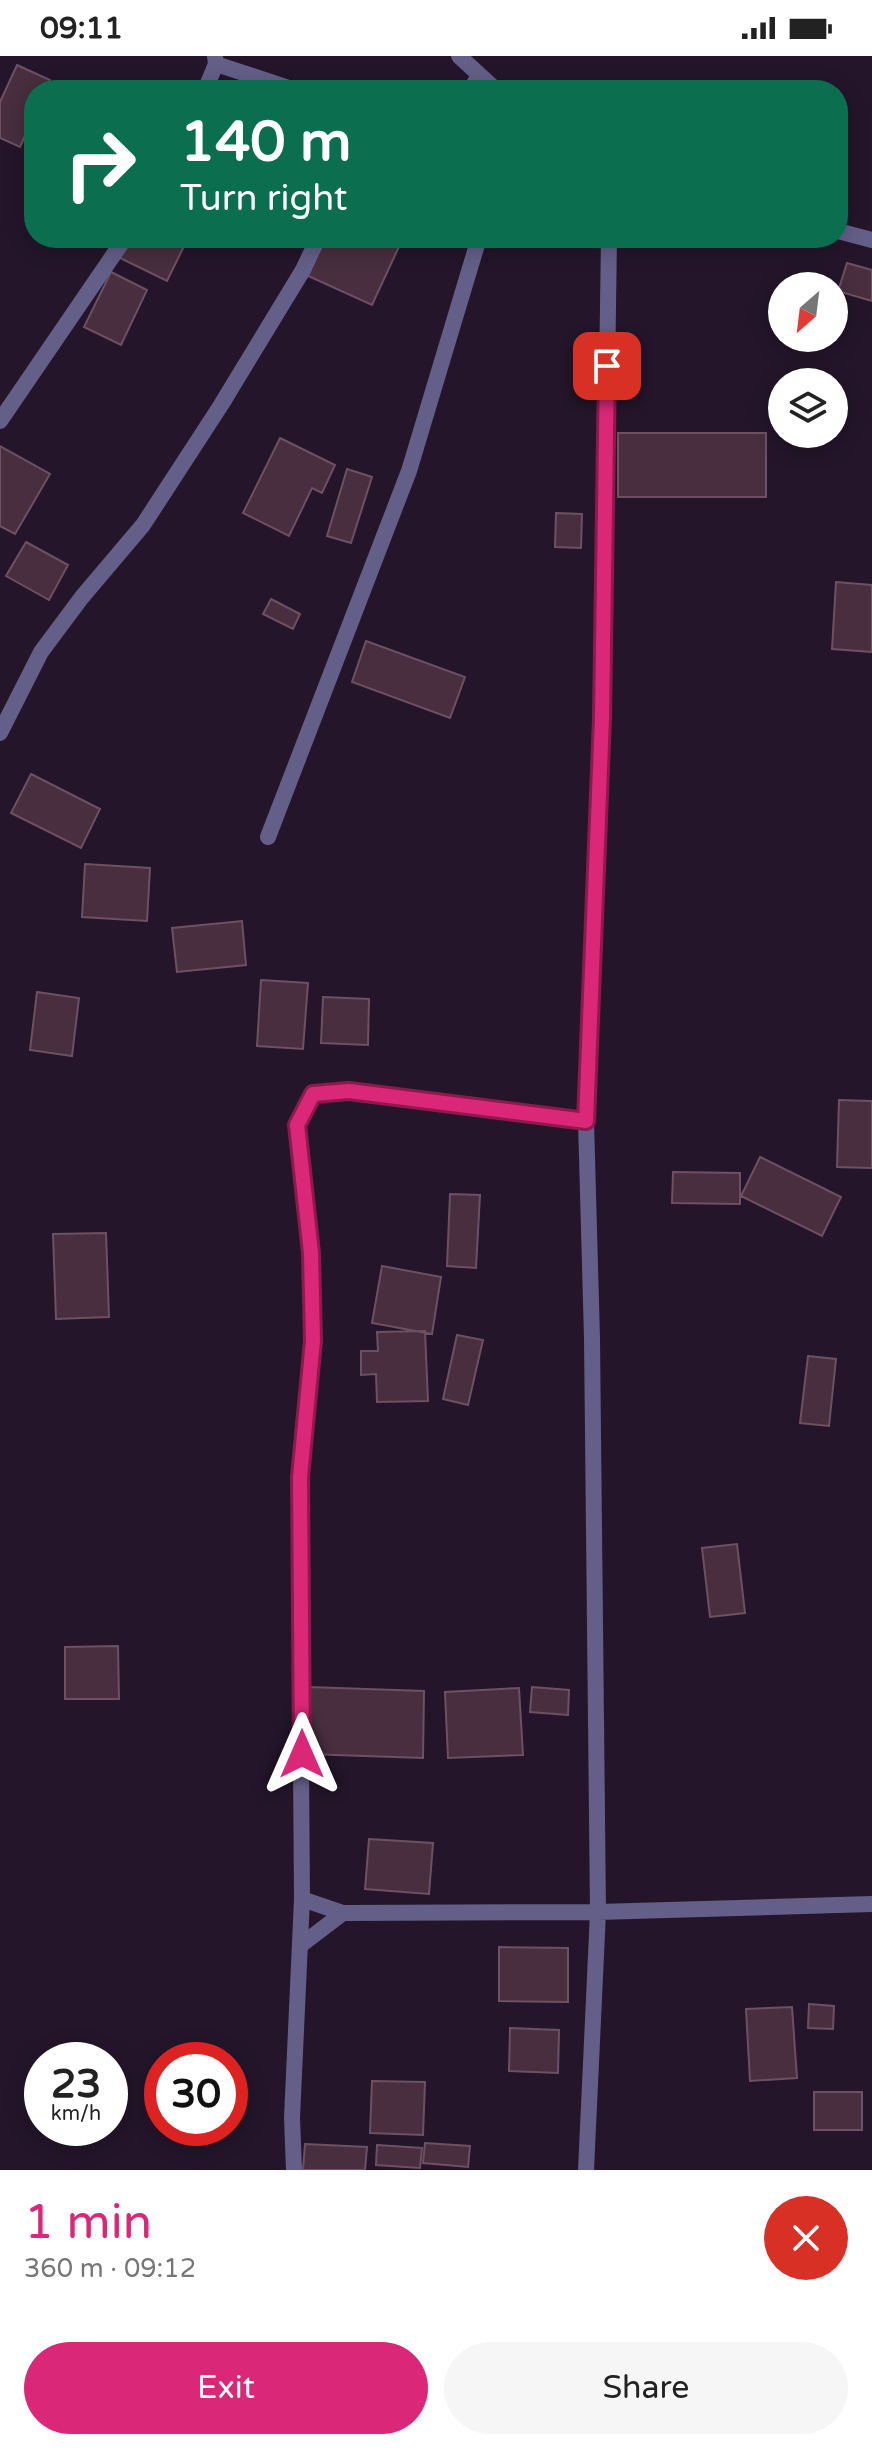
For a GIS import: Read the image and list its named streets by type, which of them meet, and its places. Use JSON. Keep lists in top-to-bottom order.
{
  "north": "bottom left",
  "page": {
    "status": "09:11",
    "turn": ["140 m", "Turn right"],
    "speed": "23 km/h",
    "limit": "30",
    "heading": ["1 min", "360 m · 09:12"],
    "buttons": ["Exit", "Share"]
  }
}
